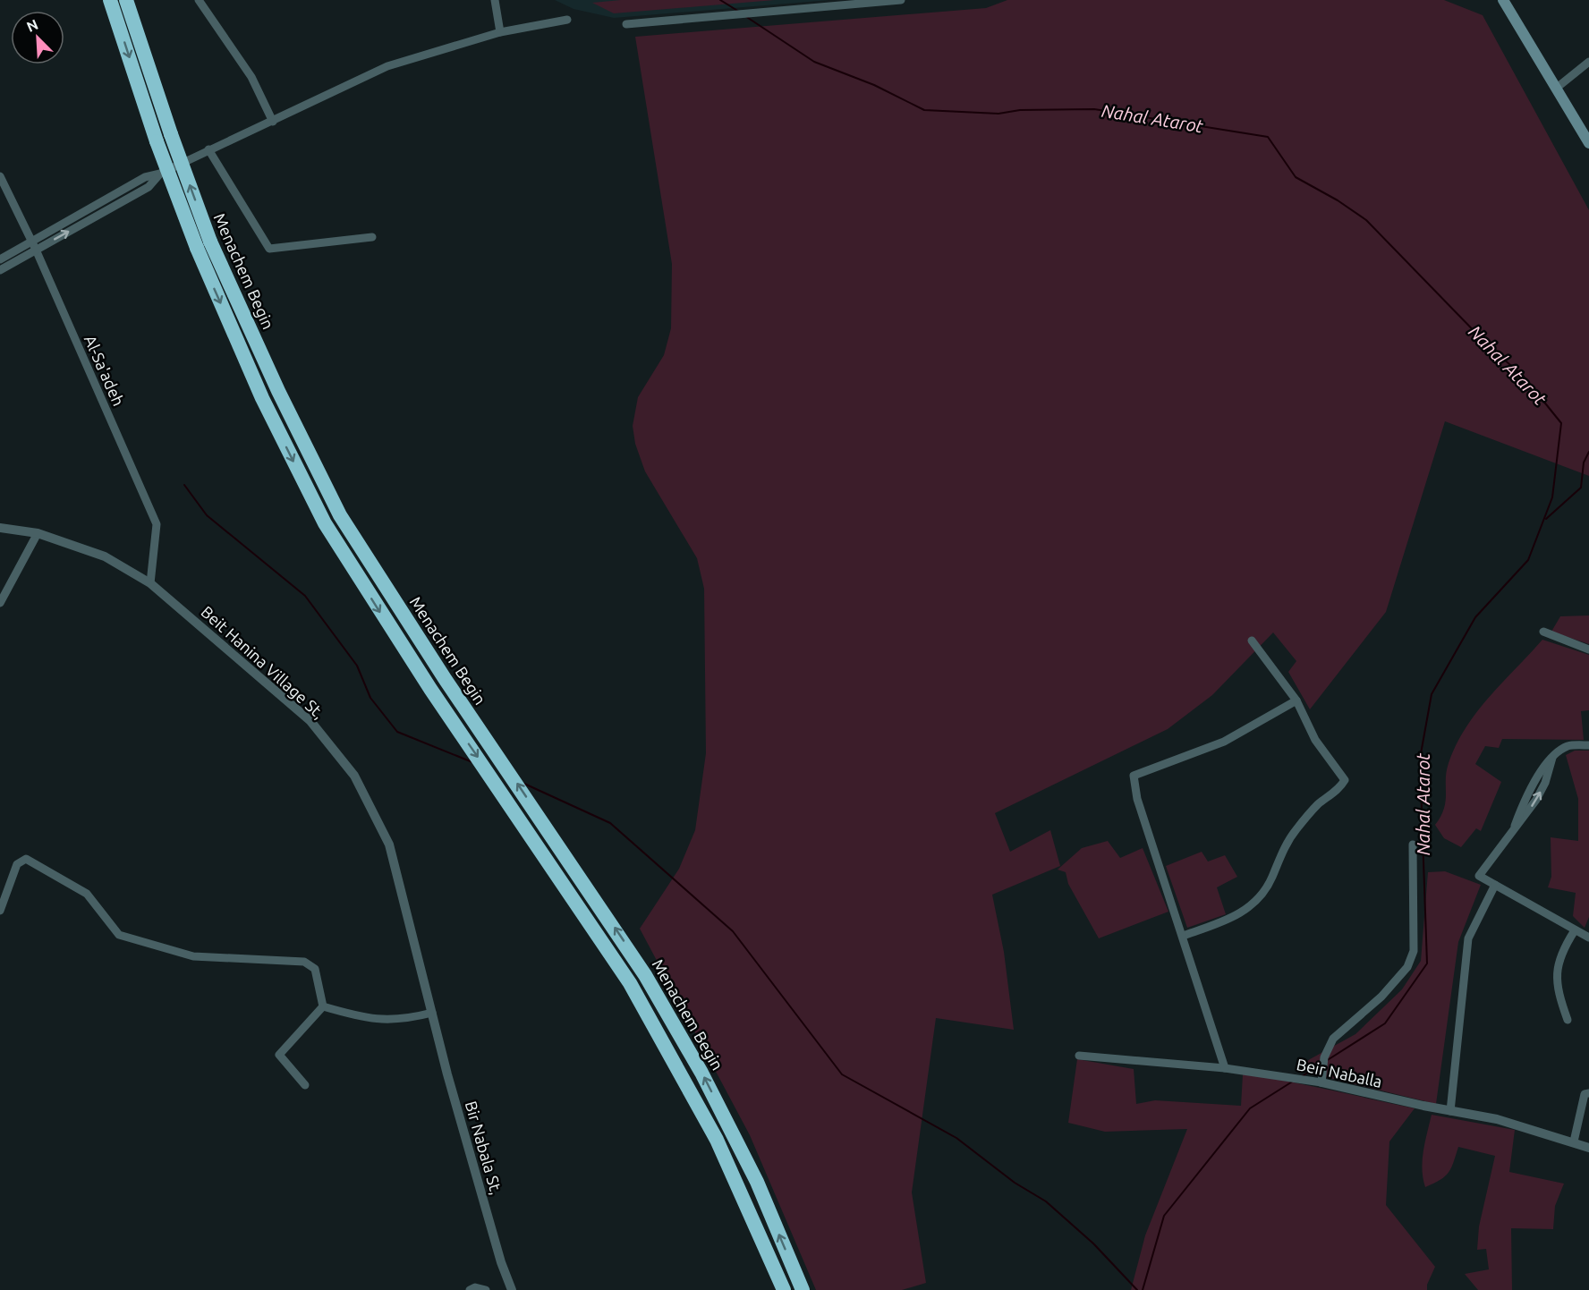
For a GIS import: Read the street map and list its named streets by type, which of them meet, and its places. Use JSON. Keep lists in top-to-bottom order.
{
  "streets": {
    "highway": ["Menachem Begin"],
    "street": [
      "Al-Sa'adeh",
      "Beit Hanina Village St,",
      "Beir Naballa",
      "Bir Nabala St,"
    ]
  },
  "crossings": [
    ["Al-Sa'adeh", "Beit Hanina Village St,"],
    ["Beit Hanina Village St,", "Bir Nabala St,"]
  ],
  "water": ["Nahal Atarot"],
  "north": "top left"
}
